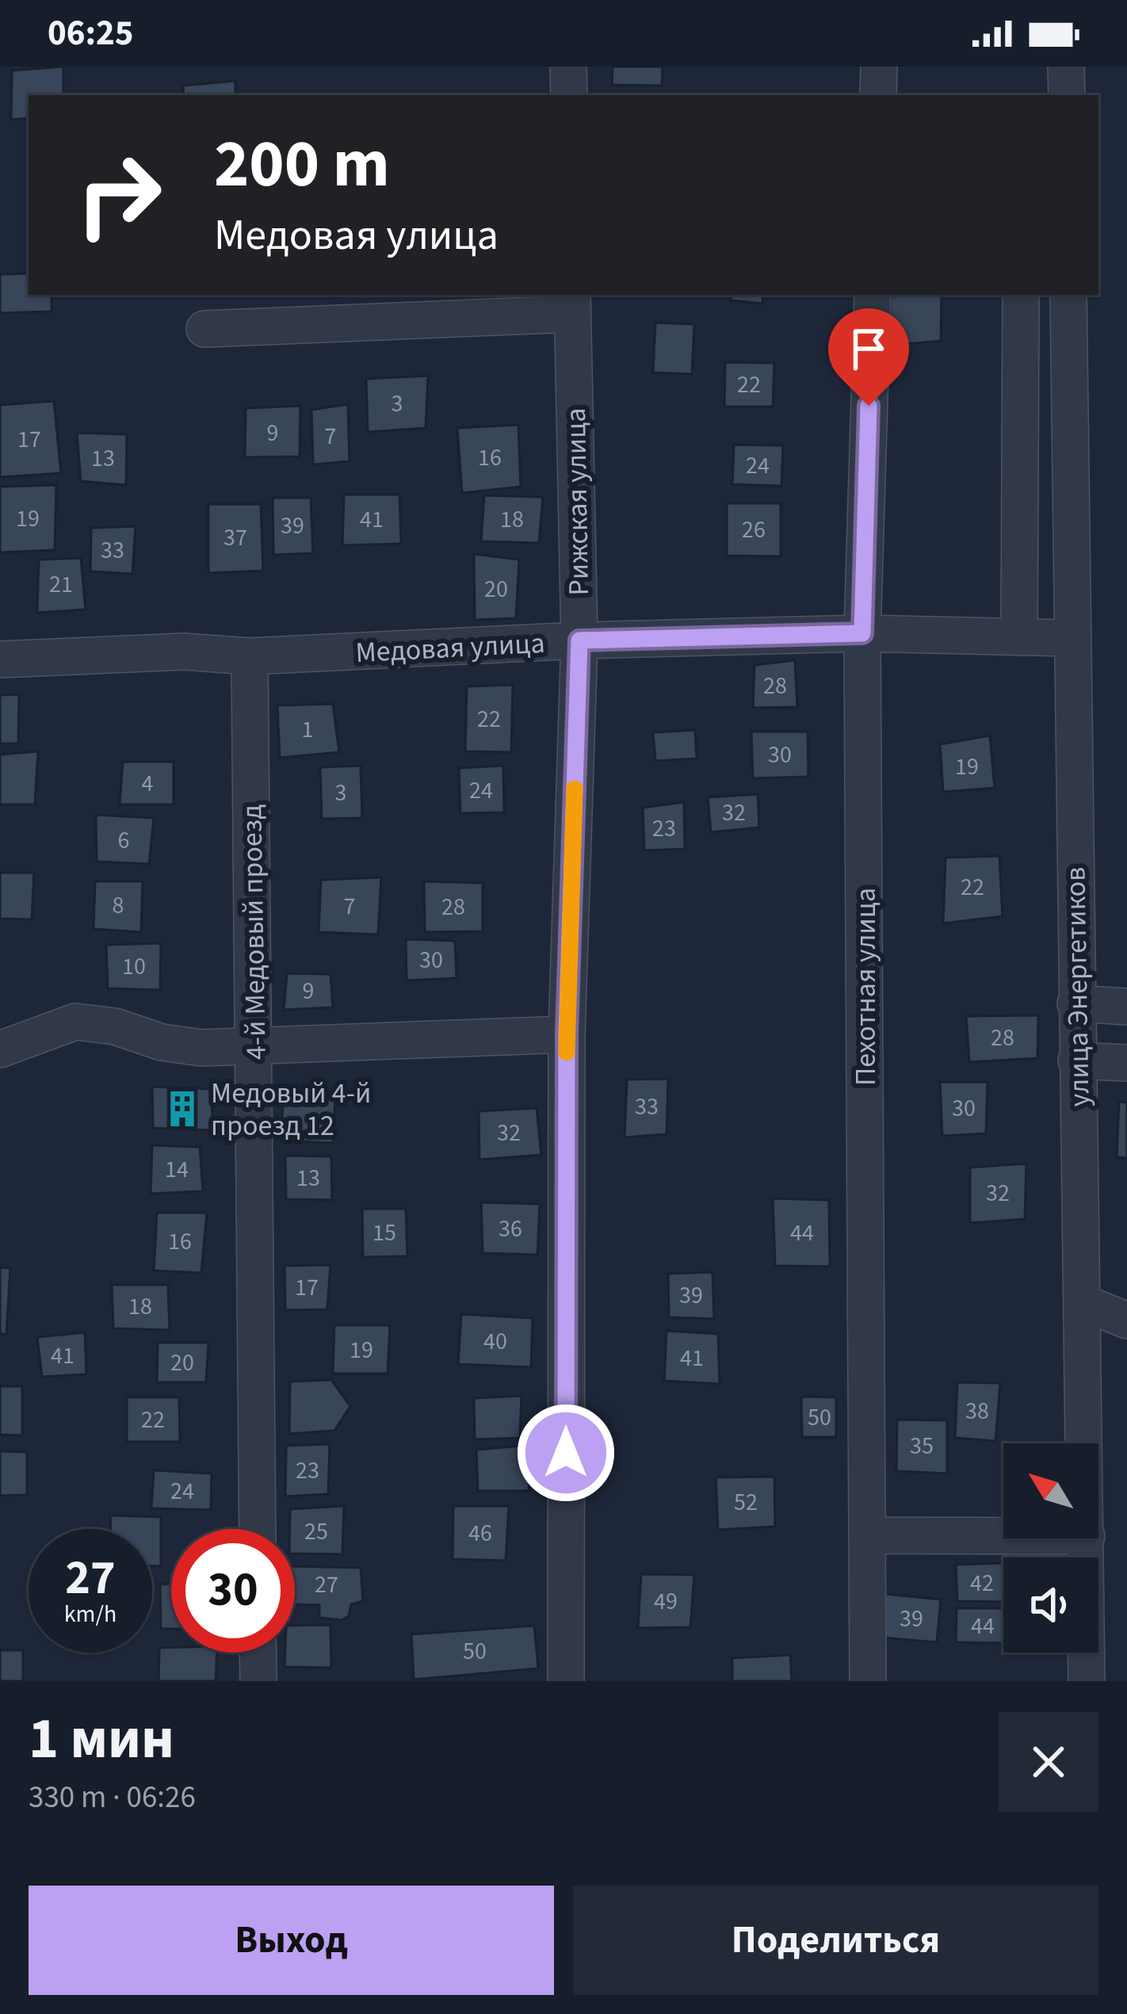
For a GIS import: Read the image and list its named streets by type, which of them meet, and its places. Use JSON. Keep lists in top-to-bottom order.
{
  "streets": {
    "street": [
      "Рижская улица",
      "Медовая улица",
      "4-й Медовый проезд",
      "Пехотная улица",
      "улица Энергетиков"
    ]
  },
  "crossings": [
    ["Рижская улица", "Медовая улица"],
    ["Медовая улица", "4-й Медовый проезд"],
    ["Медовая улица", "Пехотная улица"],
    ["Медовая улица", "улица Энергетиков"]
  ],
  "places": {
    "building": ["Медовый 4-й проезд 12"]
  },
  "house_numbers": [
    "22",
    "3",
    "9",
    "7",
    "17",
    "16",
    "13",
    "24",
    "19",
    "41",
    "18",
    "39",
    "26",
    "37",
    "33",
    "21",
    "20",
    "28",
    "22",
    "1",
    "30",
    "19",
    "4",
    "24",
    "3",
    "32",
    "23",
    "6",
    "22",
    "8",
    "7",
    "28",
    "30",
    "10",
    "9",
    "28",
    "33",
    "30",
    "32",
    "14",
    "13",
    "32",
    "36",
    "15",
    "44",
    "16",
    "17",
    "39",
    "18",
    "40",
    "19",
    "41",
    "41",
    "20",
    "38",
    "50",
    "22",
    "35",
    "23",
    "24",
    "52",
    "25",
    "46",
    "42",
    "27",
    "49",
    "39",
    "44",
    "50"
  ],
  "north": "top left",
  "page": {
    "status": "06:25",
    "turn": ["200 m", "Медовая улица"],
    "speed": "27 km/h",
    "limit": "30",
    "heading": ["1 мин", "330 m · 06:26"],
    "buttons": ["Выход", "Поделиться"]
  }
}
